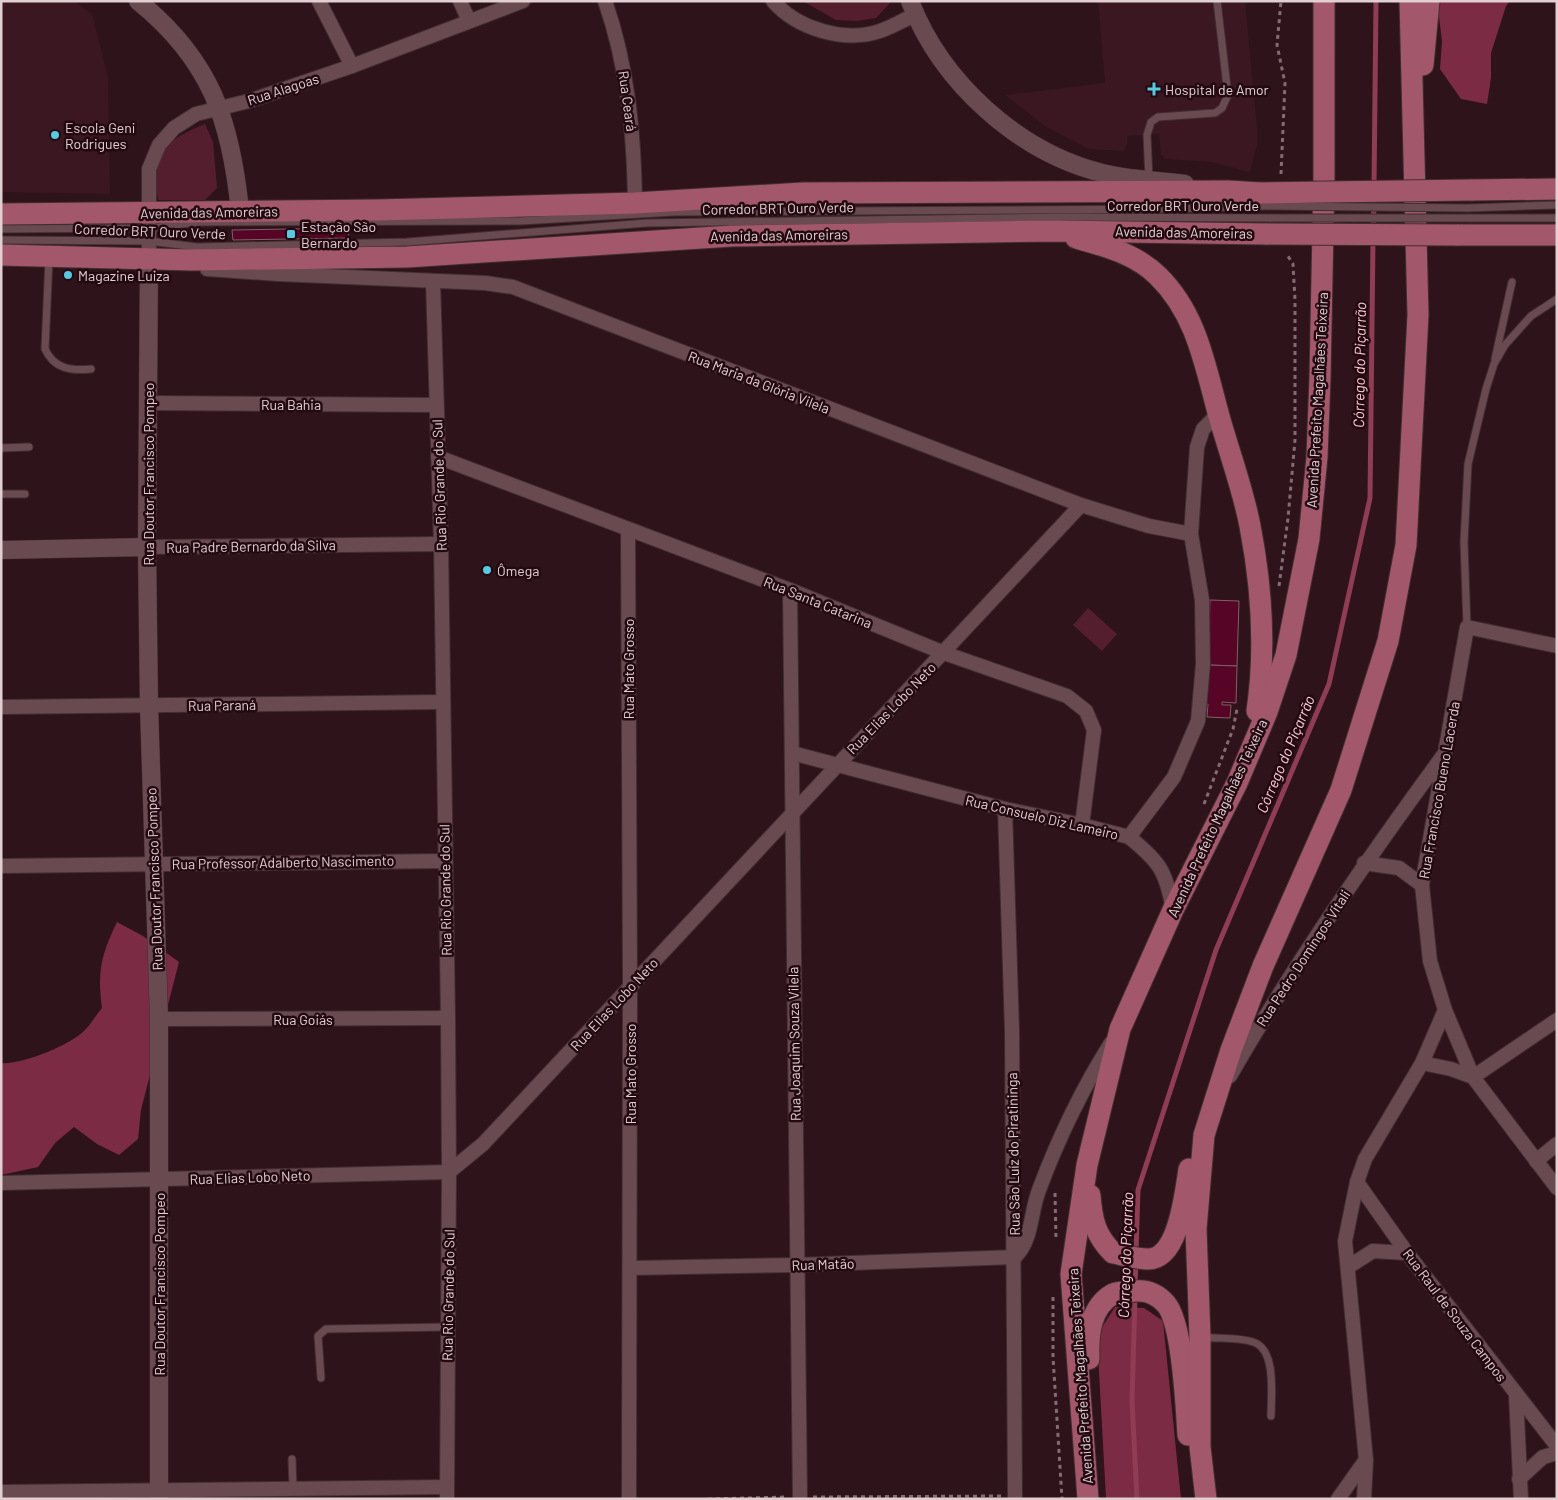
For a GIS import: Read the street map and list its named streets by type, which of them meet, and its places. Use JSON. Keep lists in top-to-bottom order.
{
  "streets": {
    "main road": ["Avenida das Amoreiras", "Avenida Prefeito Magalhães Teixeira"],
    "street": [
      "Rua Alagoas",
      "Rua Ceará",
      "Rua Maria da Glória Vilela",
      "Rua Bahia",
      "Rua Doutor Francisco Pompeo",
      "Rua Rio Grande do Sul",
      "Rua Padre Bernardo da Silva",
      "Rua Santa Catarina",
      "Rua Mato Grosso",
      "Rua Paraná",
      "Rua Elias Lobo Neto",
      "Rua Francisco Bueno Lacerda",
      "Rua Consuelo Diz Lameiro",
      "Rua Professor Adalberto Nascimento",
      "Rua Pedro Domingos Vitali",
      "Rua Goiás",
      "Rua Joaquim Souza Vilela",
      "Rua São Luíz do Piratininga",
      "Rua Matão",
      "Rua Raul de Souza Campos"
    ],
    "lane": ["Corredor BRT Ouro Verde"]
  },
  "crossings": [
    ["Rua Alagoas", "Corredor BRT Ouro Verde"],
    ["Rua Alagoas", "Avenida das Amoreiras"],
    ["Rua Alagoas", "Rua Doutor Francisco Pompeo"],
    ["Rua Ceará", "Avenida das Amoreiras"],
    ["Corredor BRT Ouro Verde", "Avenida das Amoreiras"],
    ["Corredor BRT Ouro Verde", "Rua Doutor Francisco Pompeo"],
    ["Avenida das Amoreiras", "Rua Maria da Glória Vilela"],
    ["Avenida das Amoreiras", "Rua Doutor Francisco Pompeo"],
    ["Rua Maria da Glória Vilela", "Rua Rio Grande do Sul"],
    ["Rua Maria da Glória Vilela", "Rua Elias Lobo Neto"],
    ["Rua Bahia", "Rua Doutor Francisco Pompeo"],
    ["Rua Bahia", "Rua Rio Grande do Sul"],
    ["Rua Doutor Francisco Pompeo", "Rua Padre Bernardo da Silva"],
    ["Rua Doutor Francisco Pompeo", "Rua Paraná"],
    ["Rua Doutor Francisco Pompeo", "Rua Elias Lobo Neto"],
    ["Rua Doutor Francisco Pompeo", "Rua Professor Adalberto Nascimento"],
    ["Rua Doutor Francisco Pompeo", "Rua Goiás"],
    ["Rua Rio Grande do Sul", "Rua Padre Bernardo da Silva"],
    ["Rua Rio Grande do Sul", "Rua Santa Catarina"],
    ["Rua Rio Grande do Sul", "Rua Paraná"],
    ["Rua Rio Grande do Sul", "Rua Elias Lobo Neto"],
    ["Rua Rio Grande do Sul", "Rua Professor Adalberto Nascimento"],
    ["Rua Rio Grande do Sul", "Rua Goiás"],
    ["Rua Santa Catarina", "Rua Mato Grosso"],
    ["Rua Santa Catarina", "Rua Elias Lobo Neto"],
    ["Rua Santa Catarina", "Rua Consuelo Diz Lameiro"],
    ["Rua Santa Catarina", "Rua Joaquim Souza Vilela"],
    ["Rua Mato Grosso", "Rua Elias Lobo Neto"],
    ["Rua Mato Grosso", "Rua Matão"],
    ["Rua Elias Lobo Neto", "Rua Consuelo Diz Lameiro"],
    ["Rua Elias Lobo Neto", "Rua Joaquim Souza Vilela"],
    ["Rua Francisco Bueno Lacerda", "Rua Pedro Domingos Vitali"],
    ["Rua Consuelo Diz Lameiro", "Rua Joaquim Souza Vilela"],
    ["Rua Consuelo Diz Lameiro", "Rua São Luíz do Piratininga"],
    ["Rua Joaquim Souza Vilela", "Rua Matão"],
    ["Rua São Luíz do Piratininga", "Rua Matão"]
  ],
  "water": ["Córrego do Piçarrão"],
  "places": {
    "health": ["Hospital de Amor"],
    "other": ["Escola Geni Rodrigues", "Magazine Luiza", "Ômega"],
    "transit": ["Estação São Bernardo"]
  }
}
